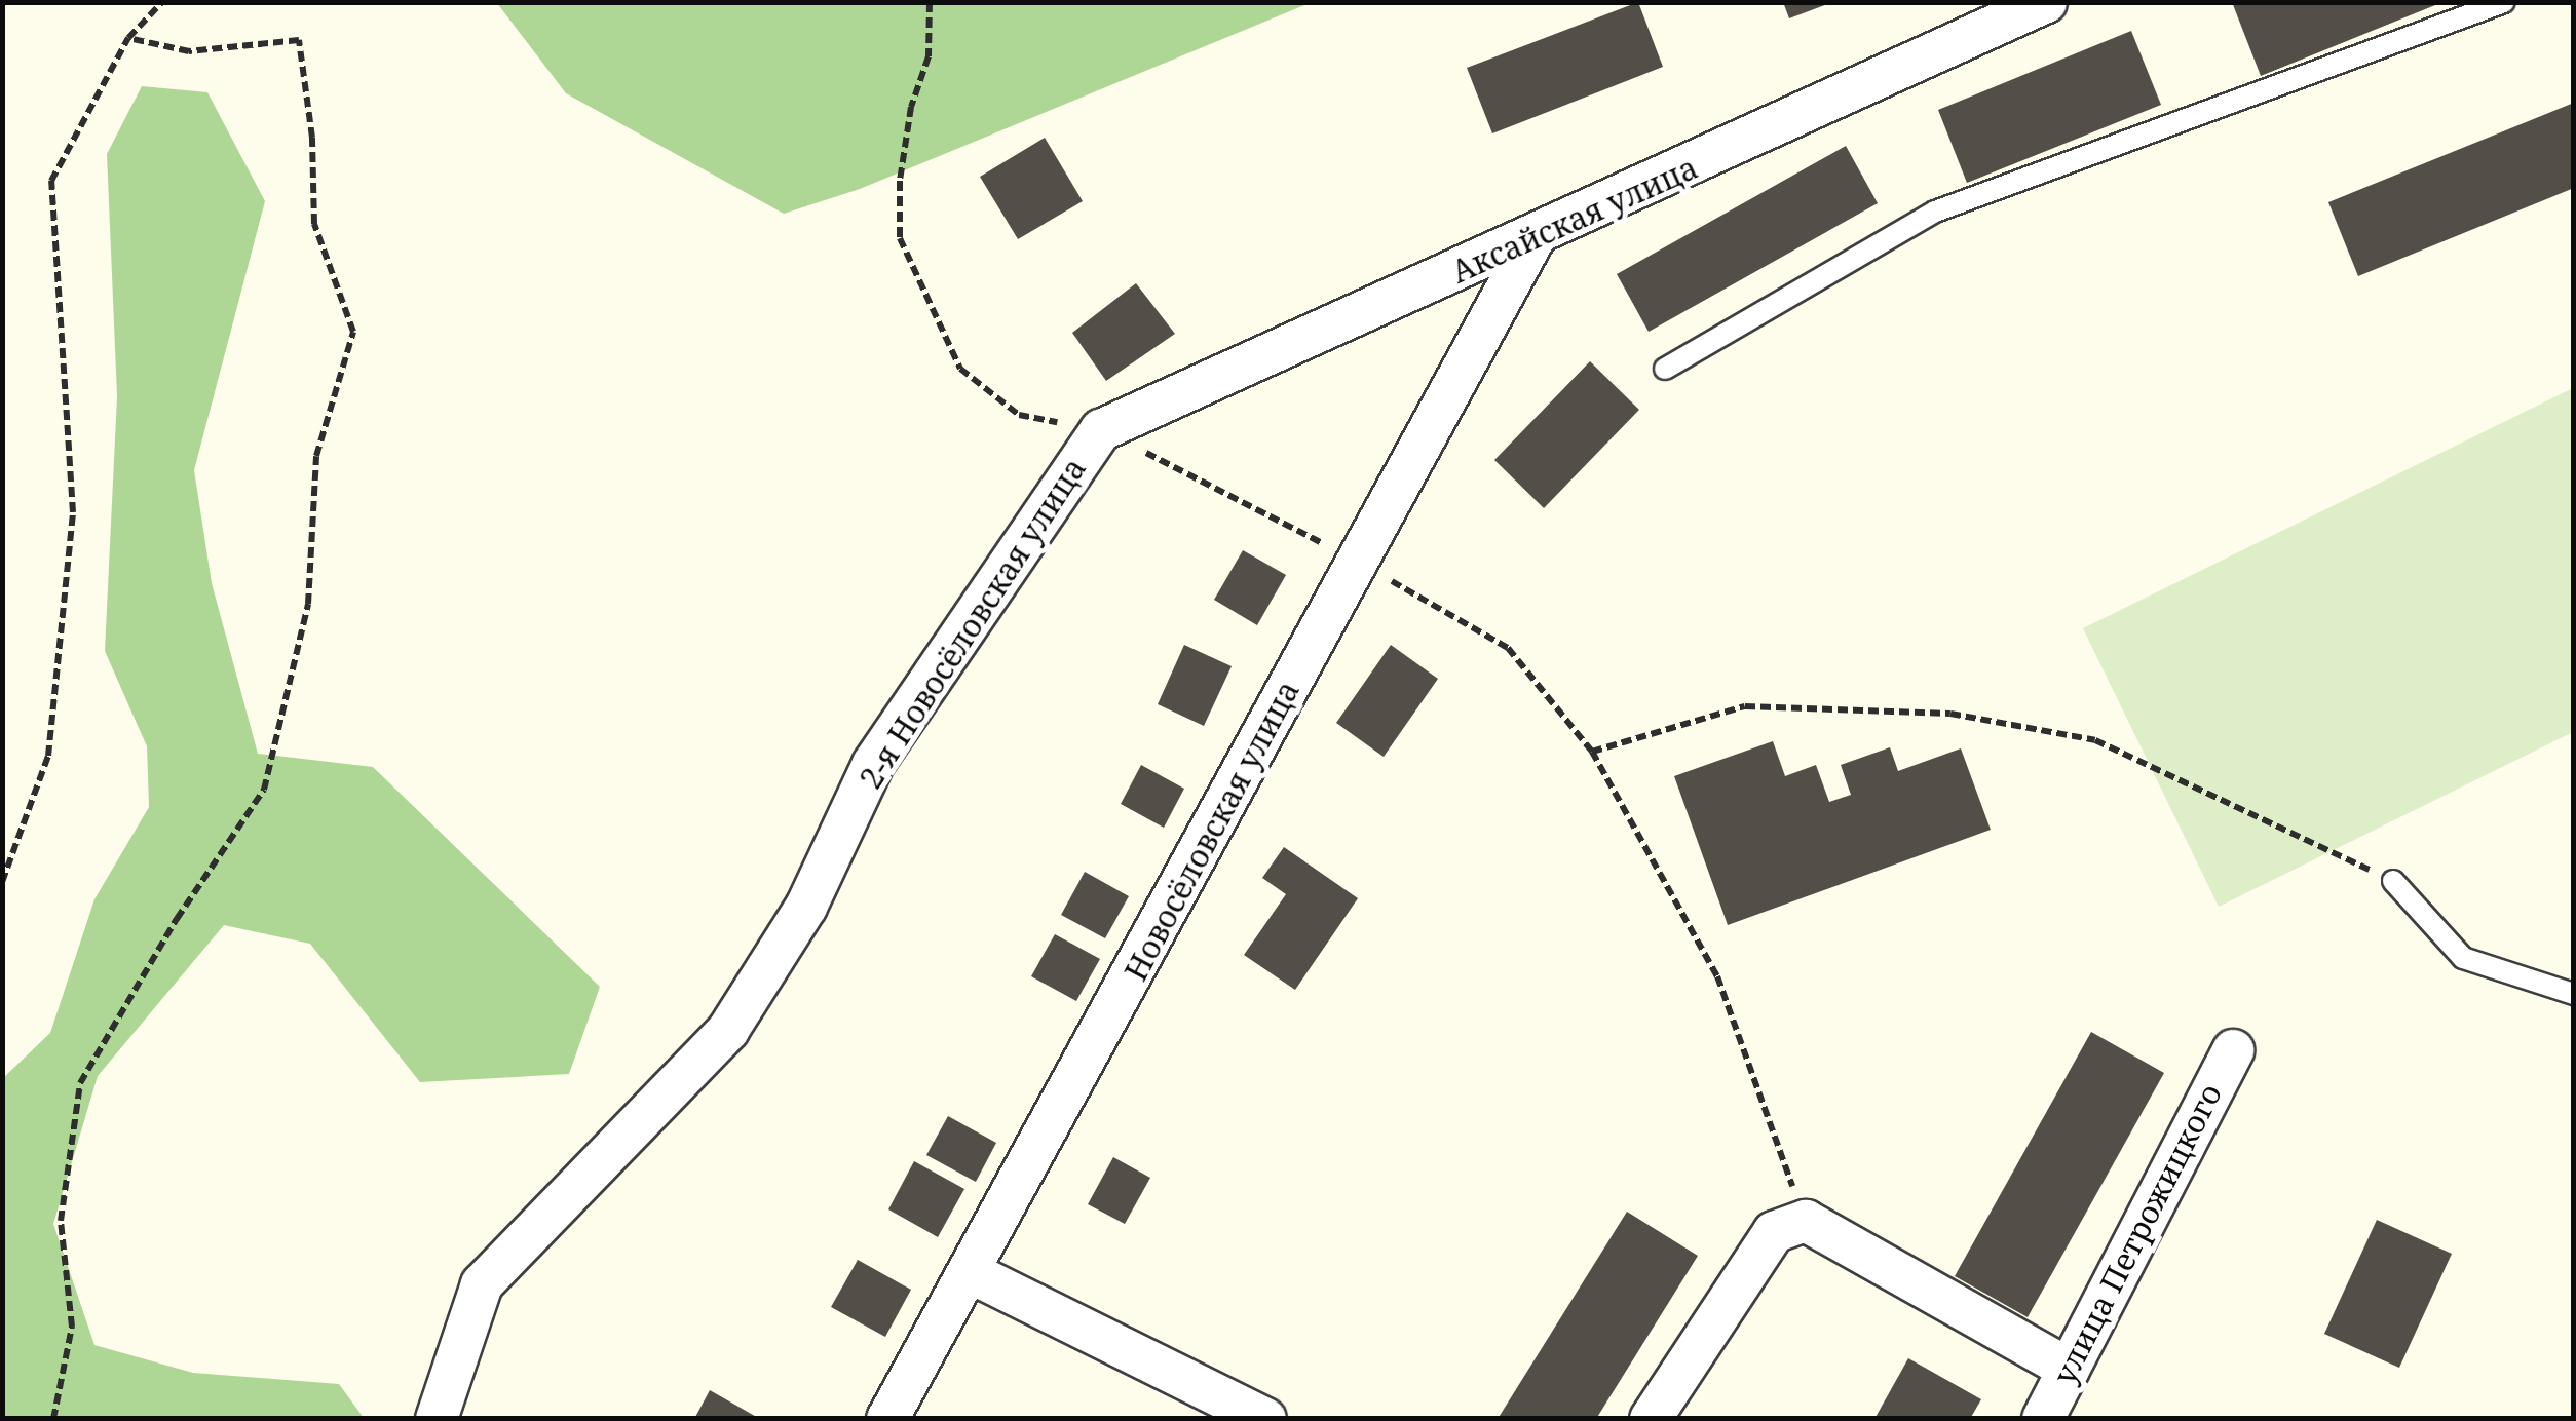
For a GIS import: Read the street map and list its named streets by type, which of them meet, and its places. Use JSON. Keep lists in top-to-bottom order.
{
  "streets": {
    "street": [
      "Аксайская улица",
      "2-я Новосёловская улица",
      "Новосёловская улица",
      "улица Петрожицкого"
    ]
  },
  "crossings": [
    ["Аксайская улица", "2-я Новосёловская улица"],
    ["Аксайская улица", "Новосёловская улица"]
  ]
}
